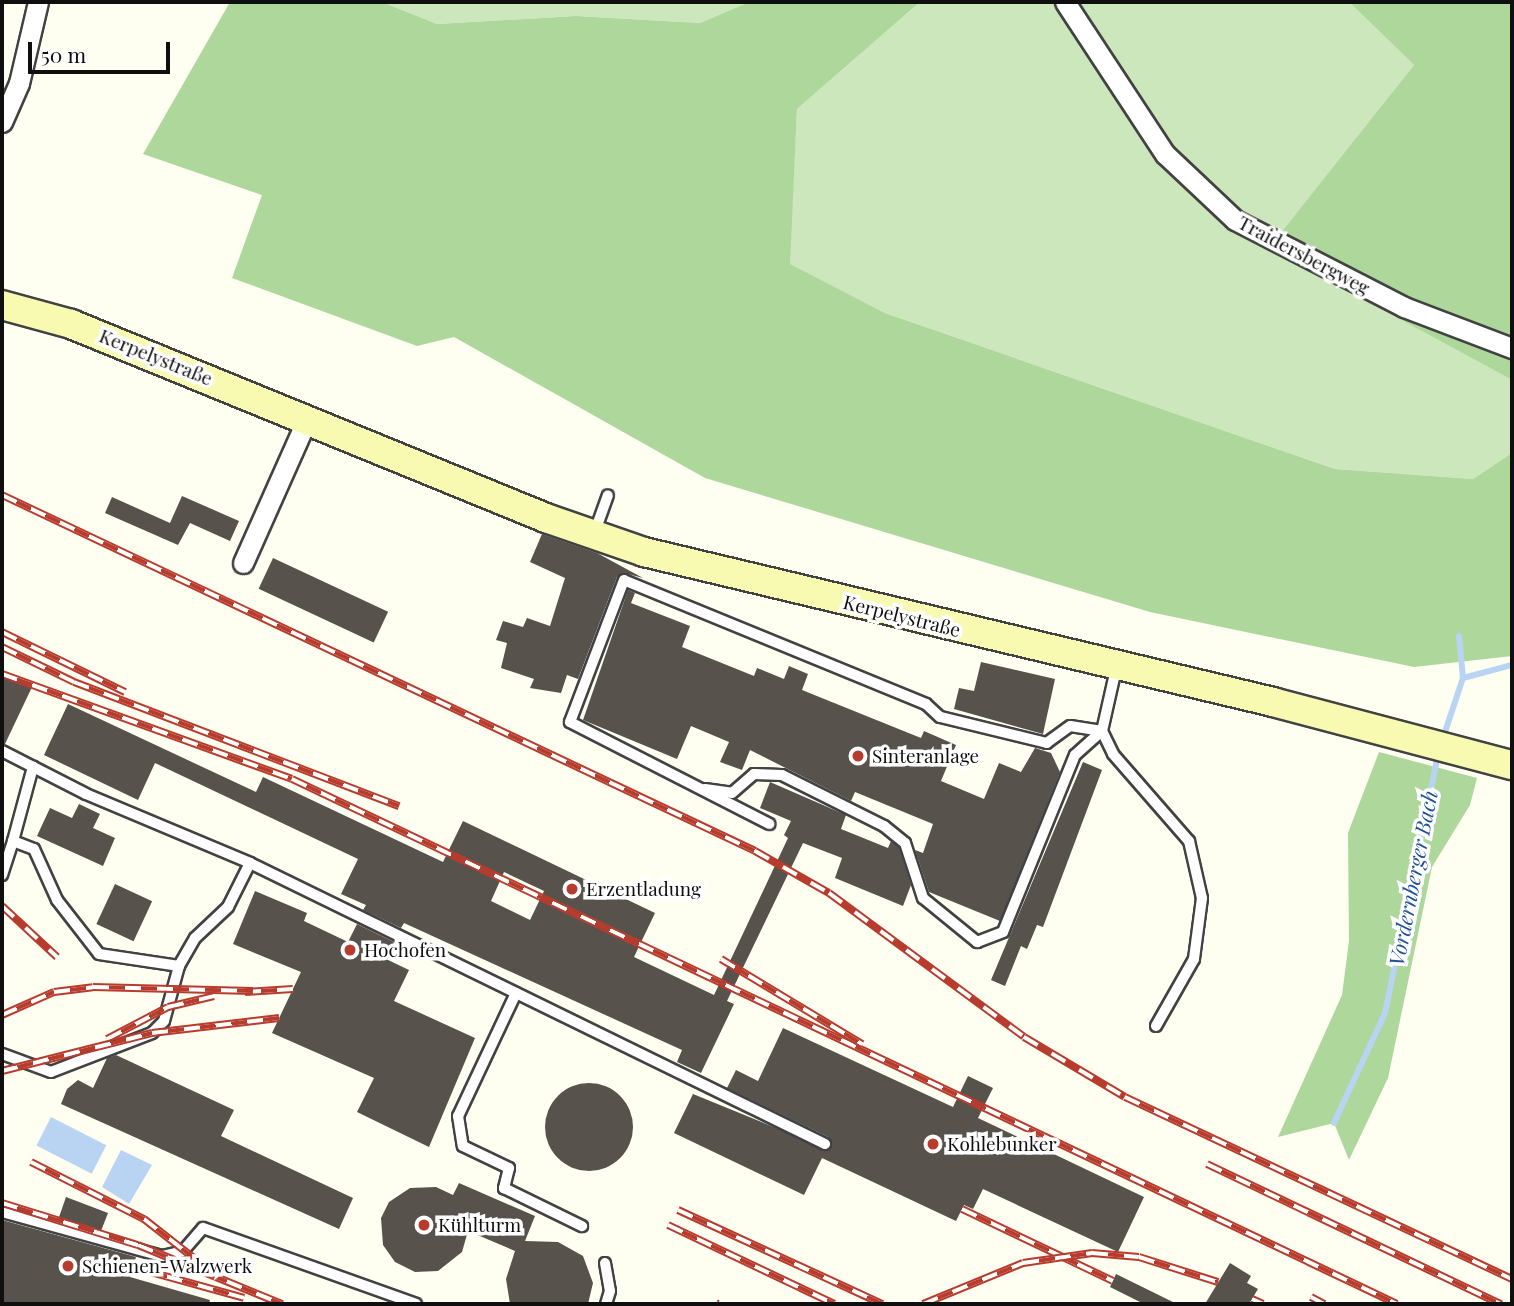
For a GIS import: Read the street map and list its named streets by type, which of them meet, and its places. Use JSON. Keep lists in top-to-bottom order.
{
  "streets": {
    "main road": ["Kerpelystraße"],
    "street": ["Traidersbergweg"]
  },
  "water": ["Vordernberger Bach"],
  "places": [
    "Sinteranlage",
    "Erzentladung",
    "Hochofen",
    "Kohlebunker",
    "Kühlturm",
    "Schienen-Walzwerk"
  ],
  "scale_bar": "50 m"
}
